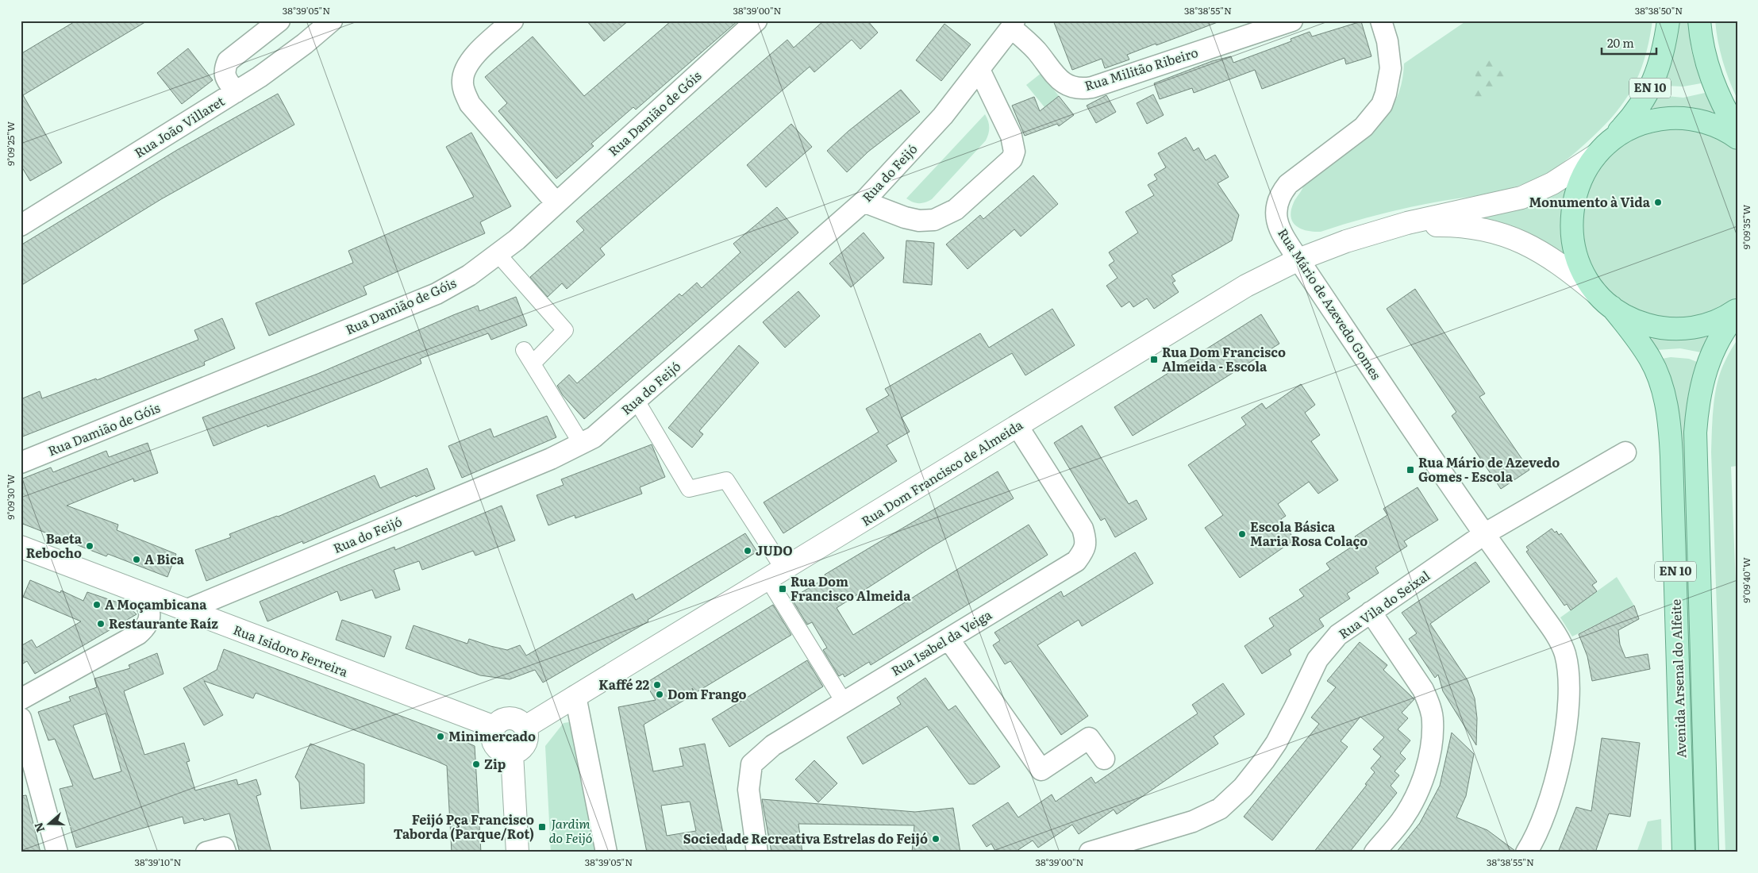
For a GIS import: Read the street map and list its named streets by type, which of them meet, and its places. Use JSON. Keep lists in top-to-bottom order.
{
  "streets": {
    "main road": [
      "EN 10",
      "Rua Dom Francisco de Almeida",
      "Rua Isidoro Ferreira",
      "Avenida Arsenal do Alfeite"
    ],
    "street": [
      "Rua Militão Ribeiro",
      "Rua Damião de Góis",
      "Rua João Villaret",
      "Rua do Feijó",
      "Rua Mário de Azevedo Gomes",
      "Rua Vila do Seixal",
      "Rua Isabel da Veiga"
    ]
  },
  "crossings": [
    ["Rua Militão Ribeiro", "Rua do Feijó"],
    ["EN 10", "Rua Dom Francisco de Almeida"],
    ["EN 10", "Avenida Arsenal do Alfeite"],
    ["Rua do Feijó", "Rua Isidoro Ferreira"],
    ["Rua Mário de Azevedo Gomes", "Rua Dom Francisco de Almeida"],
    ["Rua Mário de Azevedo Gomes", "Rua Vila do Seixal"],
    ["Rua Dom Francisco de Almeida", "Rua Isabel da Veiga"],
    ["Rua Dom Francisco de Almeida", "Rua Isidoro Ferreira"],
    ["Rua Dom Francisco de Almeida", "Avenida Arsenal do Alfeite"]
  ],
  "parks": ["Jardim do Feijó"],
  "places": {
    "other": [
      "Monumento à Vida",
      "Escola Básica Maria Rosa Colaço",
      "Baeta Rebocho",
      "JUDO",
      "A Bica",
      "A Moçambicana",
      "Restaurante Raíz",
      "Kaffé 22",
      "Dom Frango",
      "Minimercado",
      "Zip",
      "Sociedade Recreativa Estrelas do Feijó"
    ],
    "transit": [
      "Rua Dom Francisco Almeida - Escola",
      "Rua Mário de Azevedo Gomes - Escola",
      "Rua Dom Francisco Almeida",
      "Feijó Pça Francisco Taborda (Parque/Rot)"
    ]
  },
  "scale_bar": "20 m",
  "north": "left",
  "coordinates": [
    "38°39'05\"N",
    "38°39'00\"N",
    "38°38'55\"N",
    "38°38'50\"N",
    "9°09'25\"W",
    "9°09'35\"W",
    "9°09'30\"W",
    "9°09'40\"W",
    "38°39'10\"N"
  ]
}
